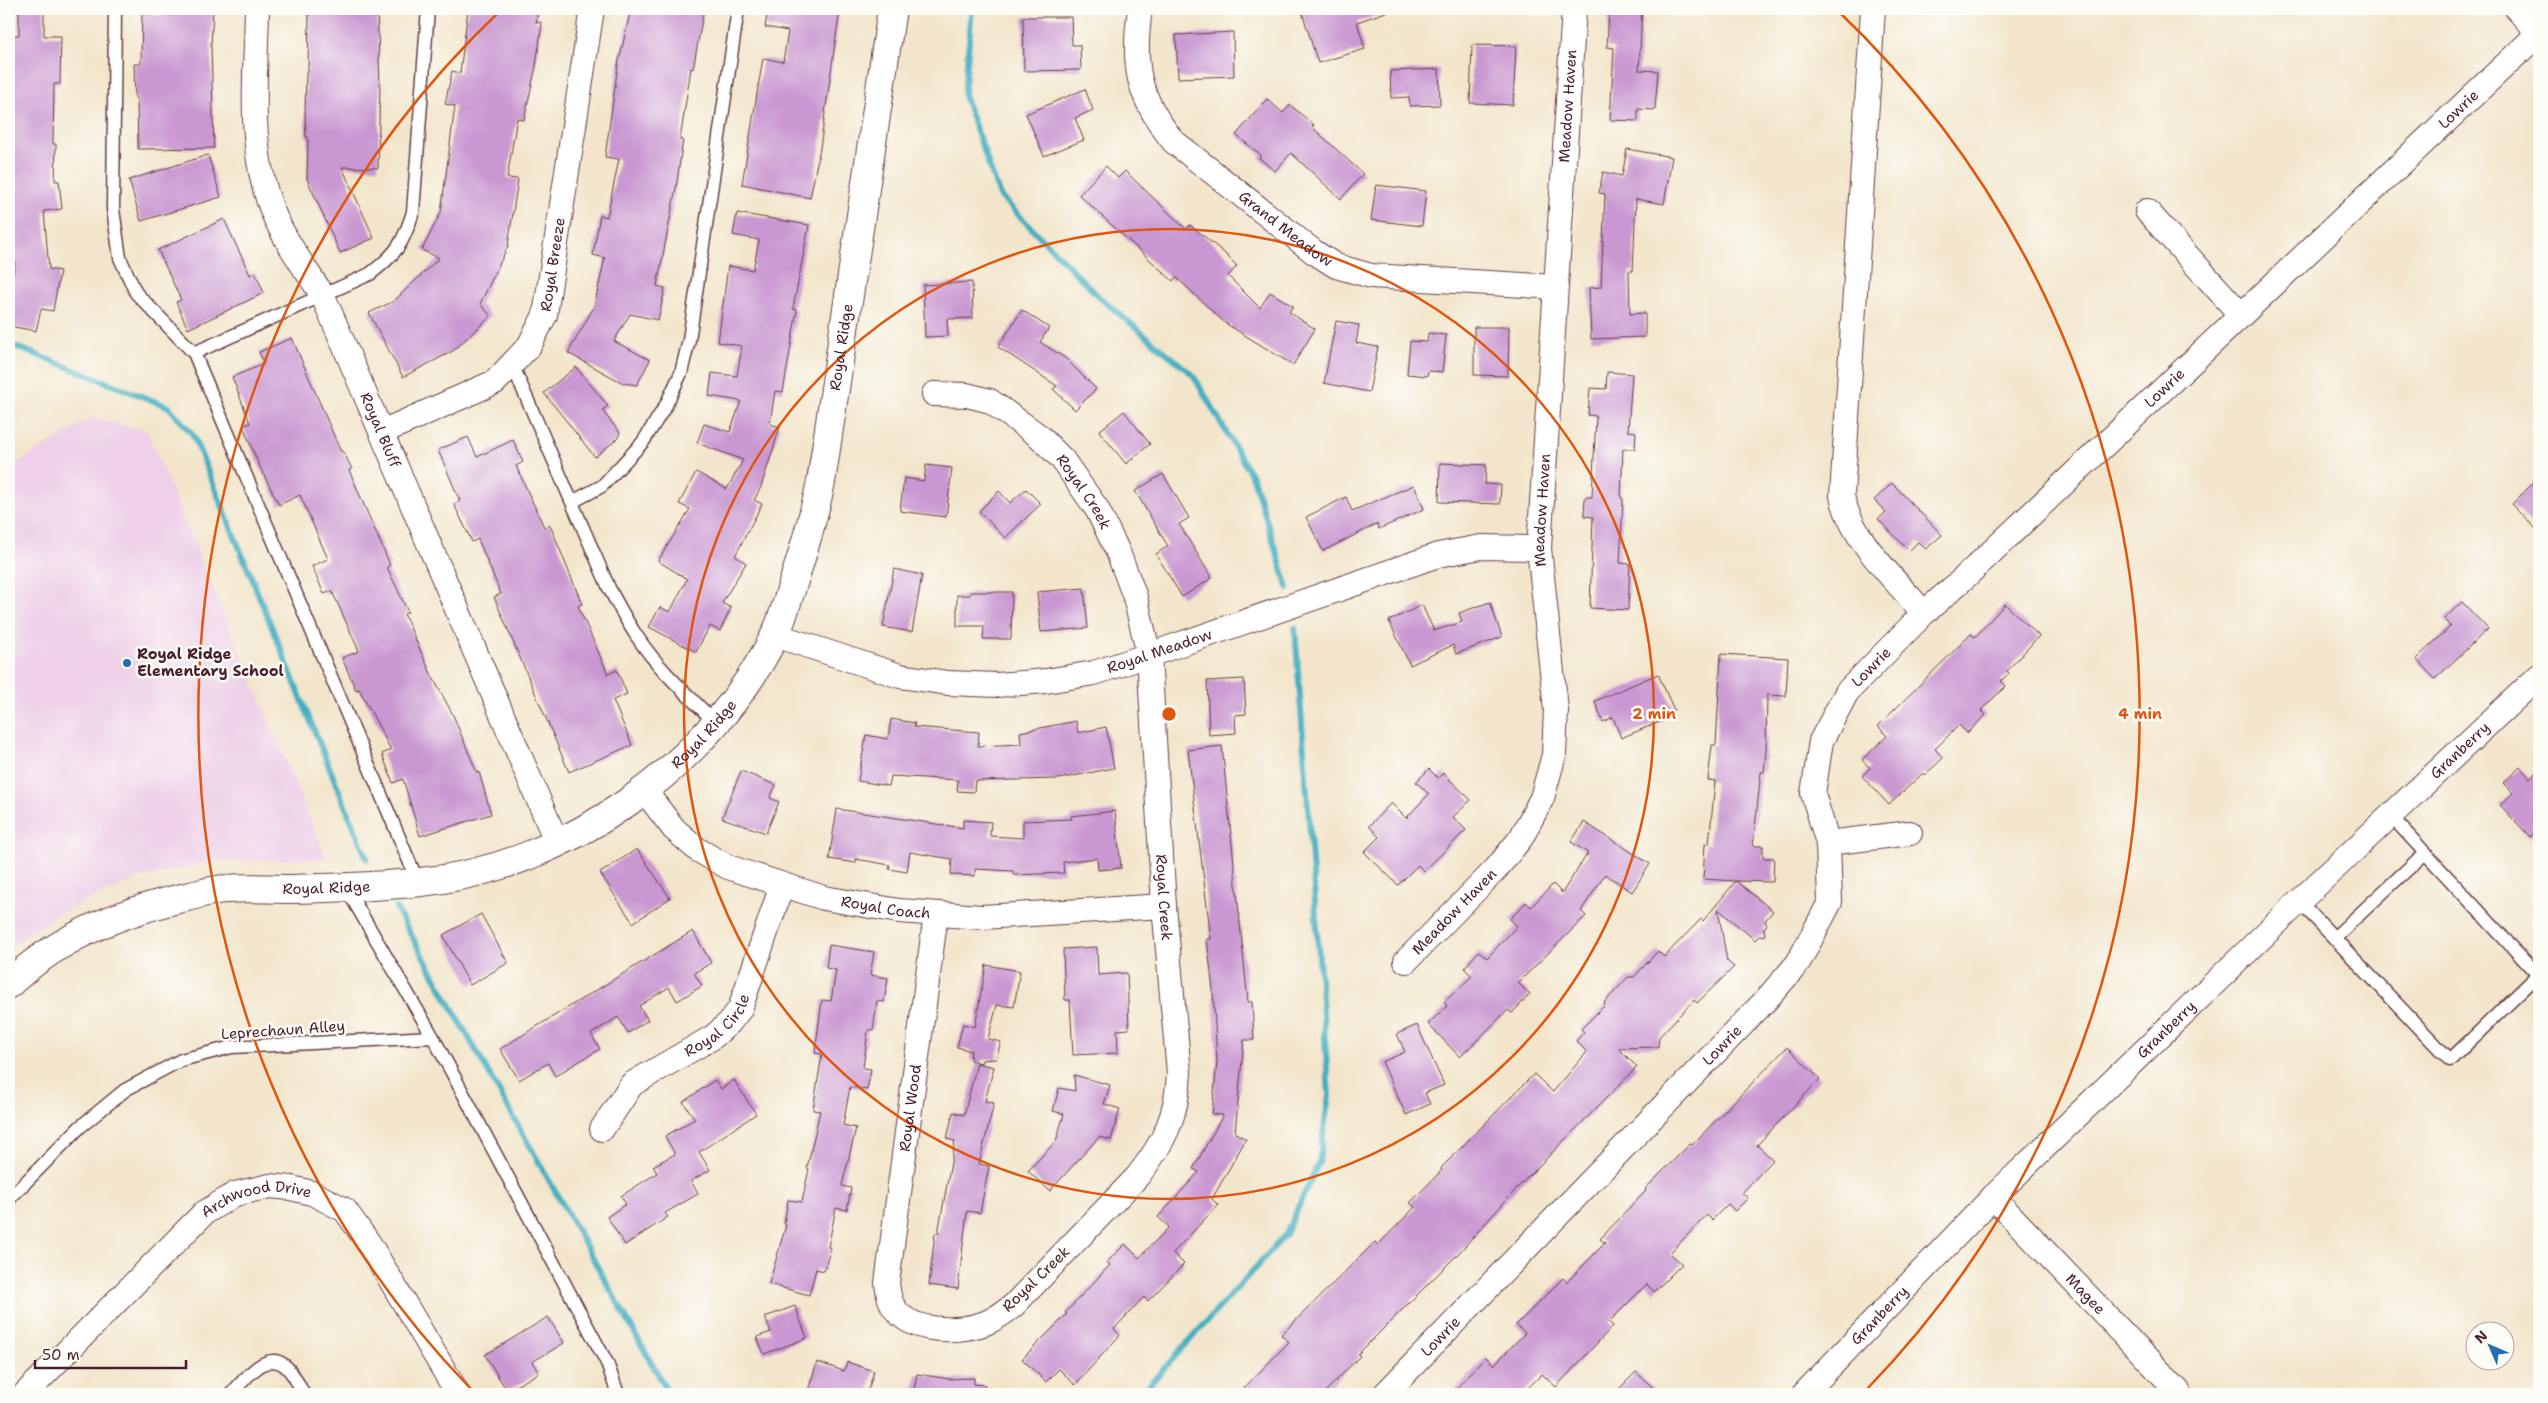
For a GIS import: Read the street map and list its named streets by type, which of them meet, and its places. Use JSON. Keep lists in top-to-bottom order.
{
  "streets": {
    "street": [
      "Meadow Haven",
      "Lowrie",
      "Grand Meadow",
      "Royal Breeze",
      "Royal Ridge",
      "Royal Bluff",
      "Royal Creek",
      "Royal Meadow",
      "Granberry",
      "Royal Coach",
      "Royal Circle",
      "Royal Wood",
      "Archwood Drive",
      "Magee"
    ],
    "lane": ["Leprechaun Alley"]
  },
  "crossings": [
    ["Meadow Haven", "Grand Meadow"],
    ["Meadow Haven", "Royal Meadow"],
    ["Royal Breeze", "Royal Bluff"],
    ["Royal Ridge", "Royal Bluff"],
    ["Royal Ridge", "Royal Meadow"],
    ["Royal Ridge", "Royal Coach"],
    ["Royal Creek", "Royal Meadow"],
    ["Royal Creek", "Royal Coach"],
    ["Royal Creek", "Royal Wood"],
    ["Granberry", "Magee"],
    ["Royal Coach", "Royal Circle"],
    ["Royal Coach", "Royal Wood"]
  ],
  "places": ["Royal Ridge Elementary School"],
  "scale_bar": "50 m",
  "north": "top left",
  "rings": ["2 min", "4 min"]
}
